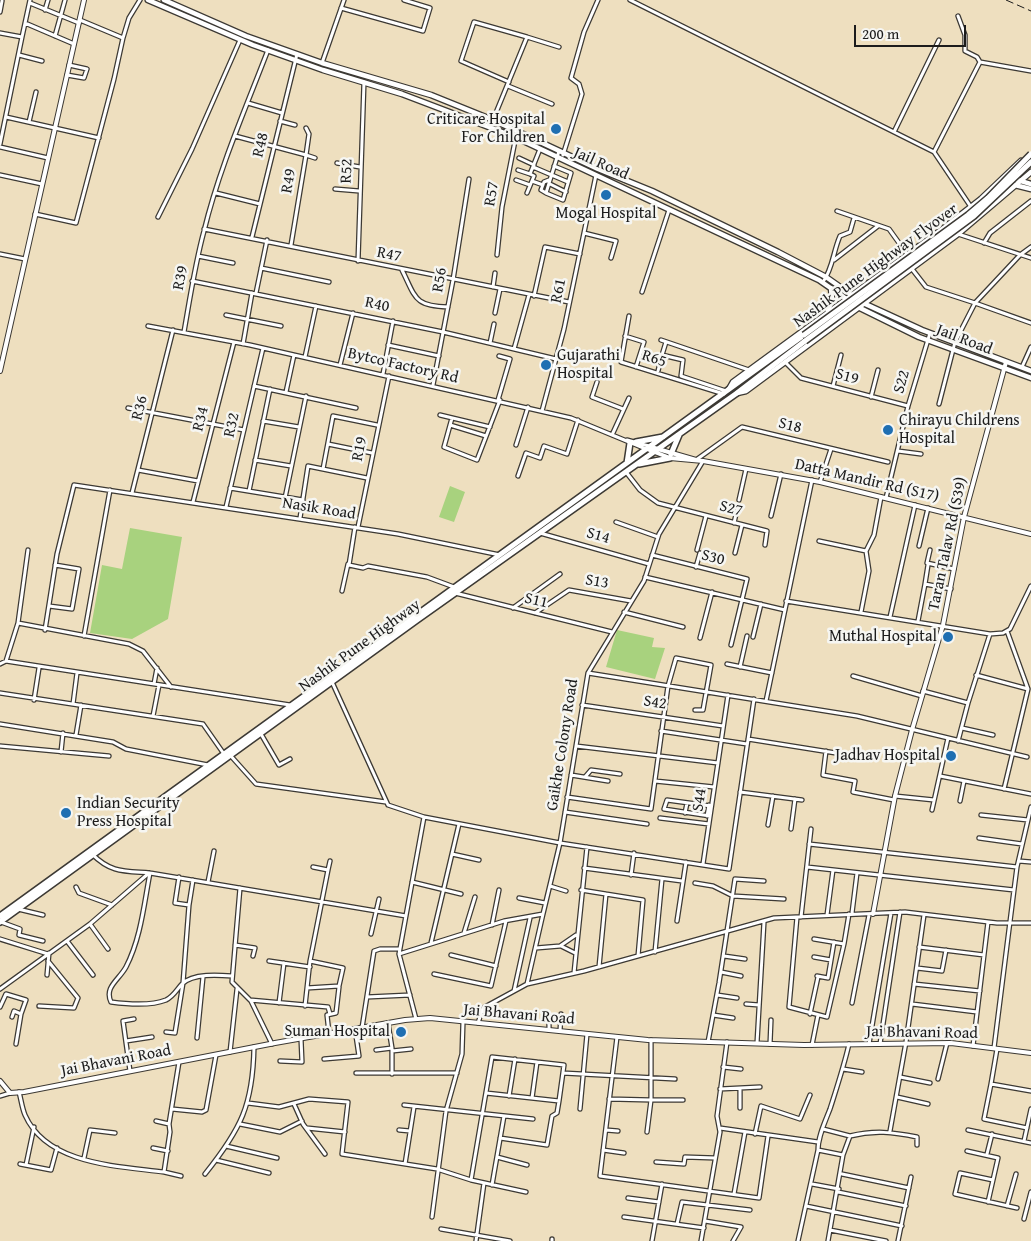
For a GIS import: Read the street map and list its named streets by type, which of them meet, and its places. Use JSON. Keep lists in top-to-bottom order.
{
  "streets": {
    "highway": ["Nashik Pune Highway Flyover", "Nashik Pune Highway"],
    "main road": ["Jail Road"],
    "street": [
      "R48",
      "R52",
      "R49",
      "R57",
      "R47",
      "R39",
      "R56",
      "R61",
      "R40",
      "R65",
      "Bytco Factory Rd",
      "S19",
      "S22",
      "R36",
      "R34",
      "R32",
      "S18",
      "R19",
      "Datta Mandir Rd (S17)",
      "Nasik Road",
      "S27",
      "S14",
      "Taran Talav Rd (S39)",
      "S30",
      "S13",
      "S11",
      "S42",
      "Gaikhe Colony Road",
      "S44",
      "Jai Bhavani Road"
    ]
  },
  "crossings": [
    ["R48", "Jail Road"],
    ["R48", "R49"],
    ["R48", "R47"],
    ["Jail Road", "R52"],
    ["Jail Road", "R57"],
    ["Jail Road", "R39"],
    ["Jail Road", "R61"],
    ["Jail Road", "S22"],
    ["Jail Road", "Taran Talav Rd (S39)"],
    ["R52", "R47"],
    ["R49", "R47"],
    ["R49", "R39"],
    ["R47", "R39"],
    ["R47", "R56"],
    ["R47", "R61"],
    ["Nashik Pune Highway Flyover", "R65"],
    ["Nashik Pune Highway Flyover", "Nashik Pune Highway"],
    ["R39", "R40"],
    ["R39", "Bytco Factory Rd"],
    ["R56", "R40"],
    ["R56", "Bytco Factory Rd"],
    ["R61", "R40"],
    ["R61", "Bytco Factory Rd"],
    ["R65", "Nashik Pune Highway"],
    ["Bytco Factory Rd", "R36"],
    ["Bytco Factory Rd", "R34"],
    ["Bytco Factory Rd", "R32"],
    ["Bytco Factory Rd", "R19"],
    ["Bytco Factory Rd", "Datta Mandir Rd (S17)"],
    ["Bytco Factory Rd", "Nashik Pune Highway"],
    ["S19", "S22"],
    ["S22", "Datta Mandir Rd (S17)"],
    ["R36", "Nasik Road"],
    ["R34", "Nasik Road"],
    ["R32", "Nasik Road"],
    ["S18", "Datta Mandir Rd (S17)"],
    ["R19", "Nasik Road"],
    ["R19", "S11"],
    ["Datta Mandir Rd (S17)", "Taran Talav Rd (S39)"],
    ["Datta Mandir Rd (S17)", "Nashik Pune Highway"],
    ["Datta Mandir Rd (S17)", "Gaikhe Colony Road"],
    ["Nasik Road", "Nashik Pune Highway"],
    ["S27", "Nashik Pune Highway"],
    ["S27", "Gaikhe Colony Road"],
    ["S14", "Nashik Pune Highway"],
    ["S14", "Gaikhe Colony Road"],
    ["S30", "Gaikhe Colony Road"],
    ["S13", "S11"],
    ["S13", "Gaikhe Colony Road"],
    ["S11", "Nashik Pune Highway"],
    ["S11", "Gaikhe Colony Road"],
    ["S42", "Gaikhe Colony Road"],
    ["S42", "S44"]
  ],
  "places": [
    "Criticare Hospital For Children",
    "Mogal Hospital",
    "Gujarathi Hospital",
    "Chirayu Childrens Hospital",
    "Muthal Hospital",
    "Jadhav Hospital",
    "Indian Security Press Hospital",
    "Suman Hospital"
  ],
  "scale_bar": "200 m"
}
